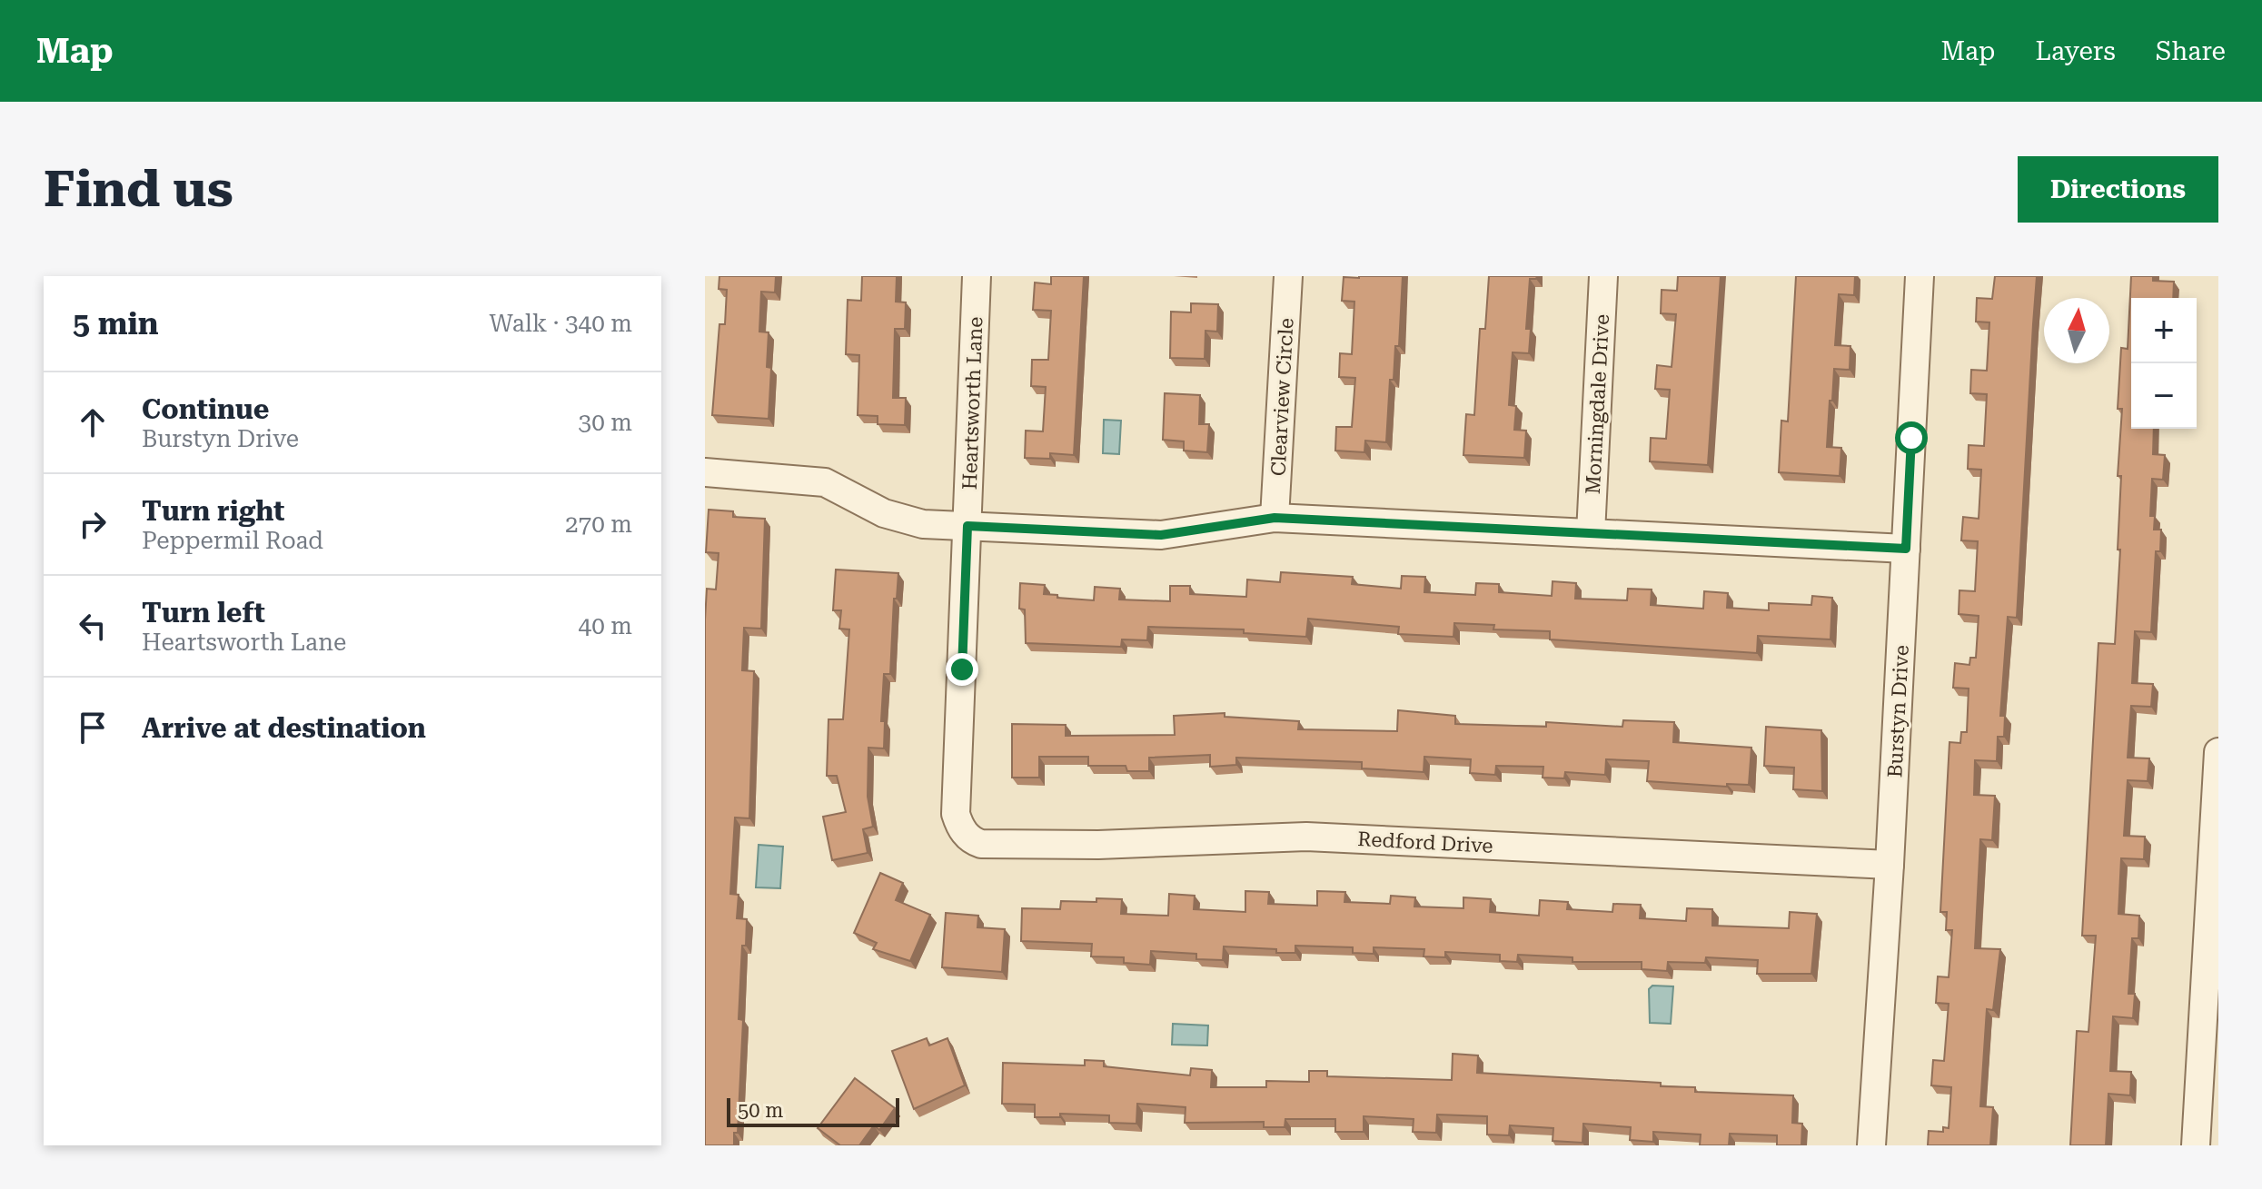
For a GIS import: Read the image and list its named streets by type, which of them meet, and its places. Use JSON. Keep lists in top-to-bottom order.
{
  "streets": {
    "street": [
      "Clearview Circle",
      "Heartsworth Lane",
      "Morningdale Drive",
      "Burstyn Drive",
      "Redford Drive"
    ]
  },
  "crossings": [
    ["Heartsworth Lane", "Redford Drive"],
    ["Burstyn Drive", "Redford Drive"]
  ],
  "scale_bar": "50 m",
  "north": "top",
  "page": {
    "header": "Map",
    "nav": ["Map", "Layers", "Share"],
    "buttons": "Directions",
    "title": "Find us",
    "heading": ["5 min", "Walk · 340 m"],
    "map_buttons": ["+", "−"],
    "list": [
      ["Continue", "Burstyn Drive", "30 m"],
      ["Turn right", "Peppermil Road", "270 m"],
      ["Turn left", "Heartsworth Lane", "40 m"],
      "Arrive at destination"
    ],
    "scale": "50 m"
  }
}
